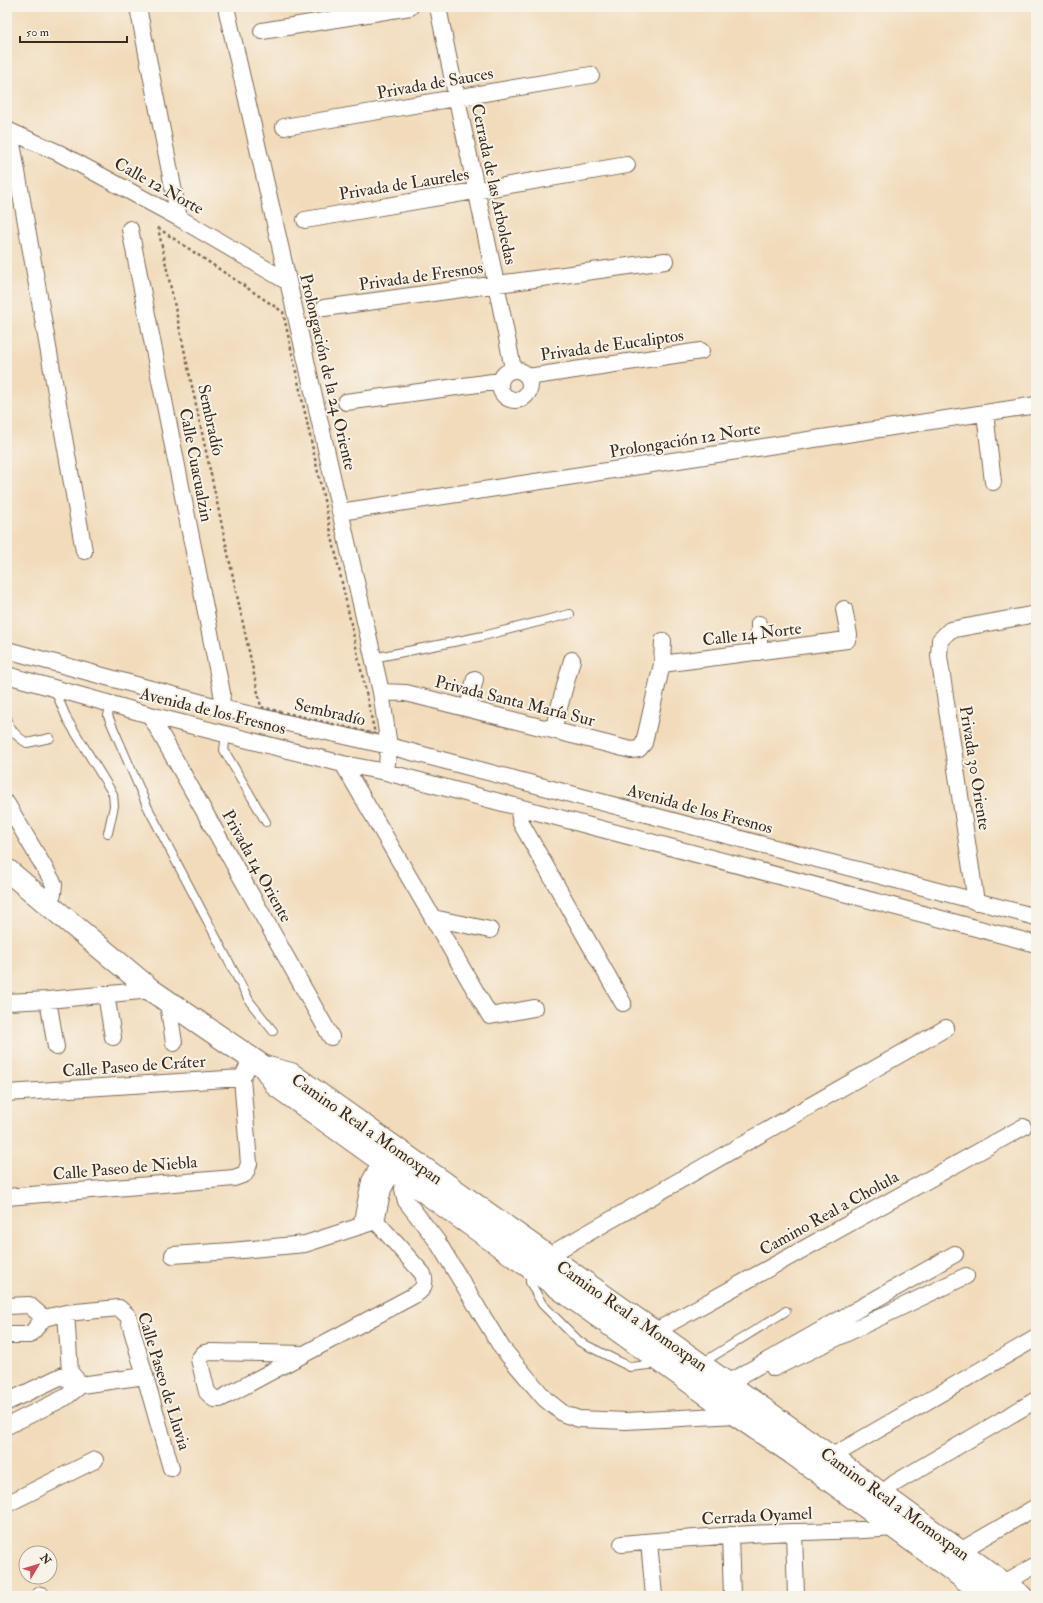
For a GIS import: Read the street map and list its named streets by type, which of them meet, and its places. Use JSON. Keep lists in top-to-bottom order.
{
  "streets": {
    "street": [
      "Privada de Sauces",
      "Privada de Laureles",
      "Cerrada de las Arboledas",
      "Calle 12 Norte",
      "Privada de Fresnos",
      "Privada de Eucaliptos",
      "Prolongación de la 24 Oriente",
      "Prolongación 12 Norte",
      "Calle Cuacualzin",
      "Calle 14 Norte",
      "Privada Santa María Sur",
      "Avenida de los Fresnos",
      "Privada 30 Oriente",
      "Privada 14 Oriente",
      "Calle Paseo de Cráter",
      "Camino Real a Momoxpan",
      "Calle Paseo de Niebla",
      "Camino Real a Cholula",
      "Calle Paseo de Lluvia",
      "Cerrada Oyamel"
    ],
    "path": ["Sembradío"]
  },
  "crossings": [
    ["Privada de Sauces", "Cerrada de las Arboledas"],
    ["Privada de Laureles", "Cerrada de las Arboledas"],
    ["Cerrada de las Arboledas", "Privada de Fresnos"],
    ["Cerrada de las Arboledas", "Privada de Eucaliptos"],
    ["Calle 12 Norte", "Prolongación de la 24 Oriente"],
    ["Prolongación de la 24 Oriente", "Prolongación 12 Norte"],
    ["Prolongación de la 24 Oriente", "Privada Santa María Sur"],
    ["Prolongación de la 24 Oriente", "Avenida de los Fresnos"],
    ["Calle Cuacualzin", "Avenida de los Fresnos"],
    ["Calle 14 Norte", "Privada Santa María Sur"],
    ["Avenida de los Fresnos", "Privada 30 Oriente"],
    ["Avenida de los Fresnos", "Privada 14 Oriente"],
    ["Calle Paseo de Cráter", "Camino Real a Momoxpan"],
    ["Calle Paseo de Cráter", "Calle Paseo de Niebla"],
    ["Camino Real a Momoxpan", "Calle Paseo de Niebla"],
    ["Camino Real a Momoxpan", "Camino Real a Cholula"],
    ["Camino Real a Momoxpan", "Cerrada Oyamel"]
  ],
  "scale_bar": "50 m",
  "north": "top right"
}
